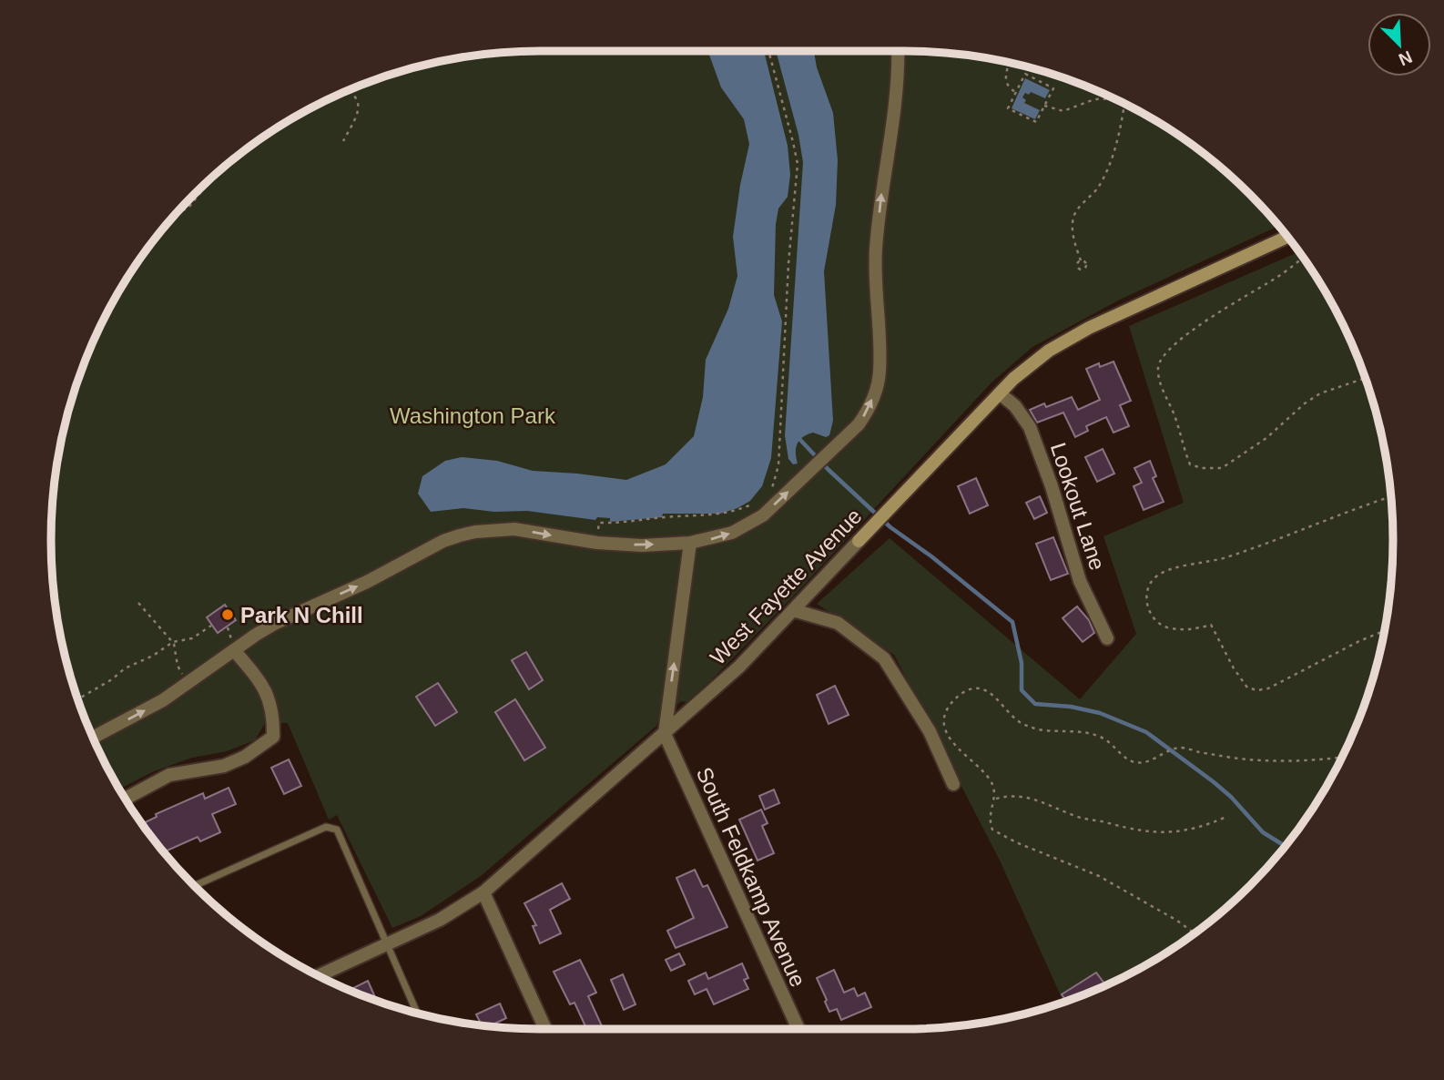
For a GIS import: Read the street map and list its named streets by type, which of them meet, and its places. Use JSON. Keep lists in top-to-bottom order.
{
  "streets": {
    "street": ["Lookout Lane", "West Fayette Avenue", "South Feldkamp Avenue"]
  },
  "crossings": [
    ["Lookout Lane", "West Fayette Avenue"],
    ["West Fayette Avenue", "South Feldkamp Avenue"]
  ],
  "parks": ["Washington Park"],
  "places": ["Park N Chill"],
  "north": "bottom right"
}
